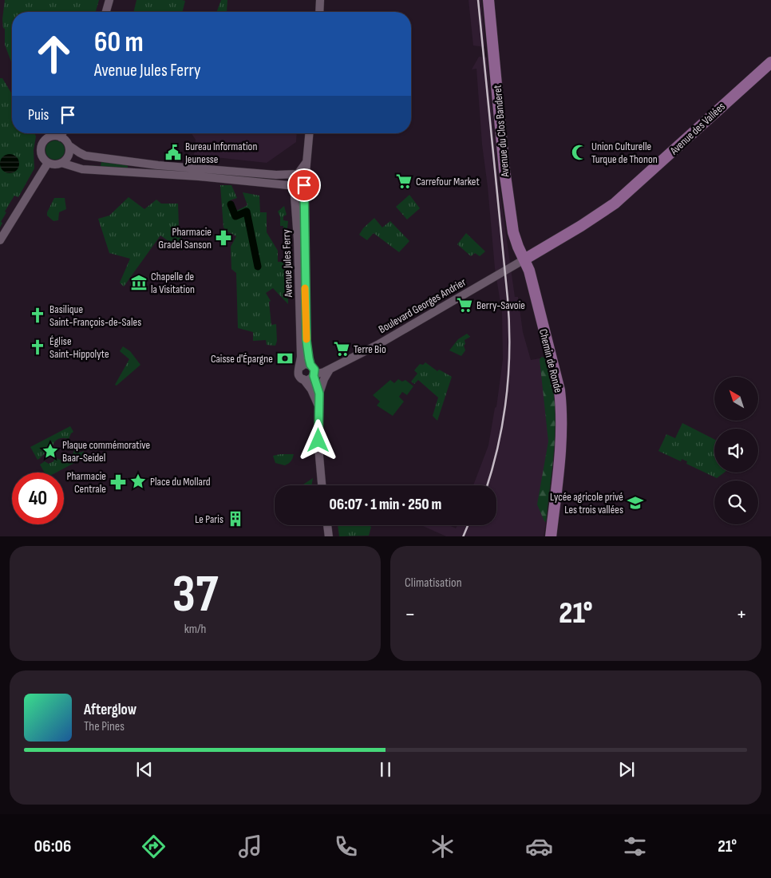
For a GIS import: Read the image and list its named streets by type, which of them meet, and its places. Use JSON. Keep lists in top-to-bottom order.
{
  "streets": {
    "main road": ["Avenue des Vallées", "Avenue du Clos Banderet", "Chemin de Ronde"],
    "street": ["Avenue Jules Ferry", "Boulevard Georges Andrier"]
  },
  "crossings": [
    ["Avenue des Vallées", "Avenue du Clos Banderet"],
    ["Avenue des Vallées", "Boulevard Georges Andrier"],
    ["Avenue des Vallées", "Chemin de Ronde"],
    ["Avenue du Clos Banderet", "Boulevard Georges Andrier"],
    ["Avenue du Clos Banderet", "Chemin de Ronde"],
    ["Boulevard Georges Andrier", "Chemin de Ronde"]
  ],
  "places": {
    "public building": ["Bureau Information Jeunesse"],
    "mosque": ["Union Culturelle Turque de Thonon"],
    "supermarket": ["Carrefour Market", "Berry-Savoie", "Terre Bio"],
    "pharmacy": ["Pharmacie Gradel Sanson", "Pharmacie Centrale"],
    "museum": ["Chapelle de la Visitation"],
    "church": ["Basilique Saint-François-de-Sales", "Église Saint-Hippolyte"],
    "bank": ["Caisse d'Épargne"],
    "place": ["Plaque commémorative Baar-Seidel", "Place du Mollard"],
    "school or university": ["Lycée agricole privé Les trois vallées"],
    "building": ["Le Paris"]
  },
  "north": "top left",
  "page": {
    "turn": ["60 m", "Avenue Jules Ferry"],
    "then": "Puis",
    "limit": "40",
    "trip": "06:07 · 1 min · 250 m",
    "tile": [
      ["37", "km/h"],
      "Climatisation"
    ],
    "heat": ["−", "21°", "+"],
    "song": ["Afterglow", "The Pines"],
    "tabs": ["06:06", "21°"]
  }
}
